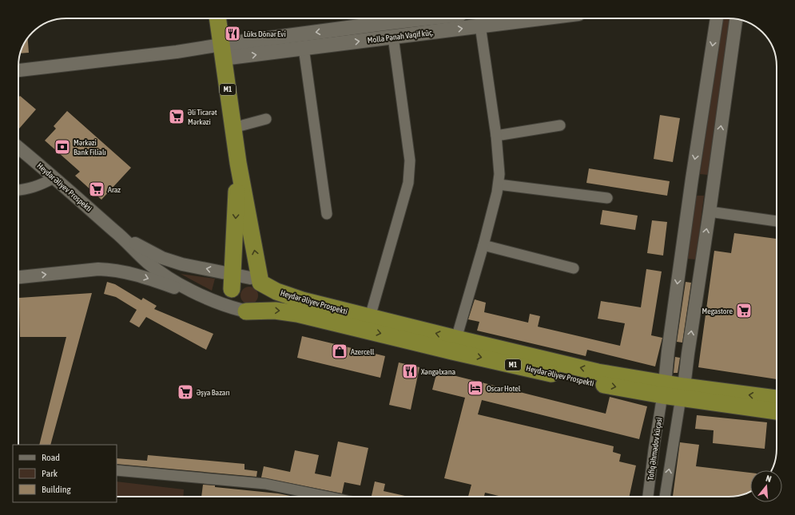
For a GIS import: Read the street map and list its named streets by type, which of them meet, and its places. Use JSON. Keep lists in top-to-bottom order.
{
  "streets": {
    "highway": ["M1", "Heydər Əliyev Prospekti"],
    "main road": ["Molla Pənah Vaqif küç."],
    "street": ["Tofiq Əhmədov küçəsi"]
  },
  "crossings": [
    ["Molla Pənah Vaqif küç.", "M1"],
    ["Heydər Əliyev Prospekti", "Tofiq Əhmədov küçəsi"]
  ],
  "places": {
    "restaurant": ["Lüks Dönər Evi", "Xəngəlxana"],
    "supermarket": [
      "Əli Ticarət Mərkəzi",
      "Araz",
      "Megastore",
      "Əşya Bazarı"
    ],
    "bank": ["Mərkəzi Bank Filialı"],
    "shop": ["Azercell"],
    "hotel": ["Oscar Hotel"]
  },
  "legend": ["Road", "Park", "Building"],
  "north": "top"
}
